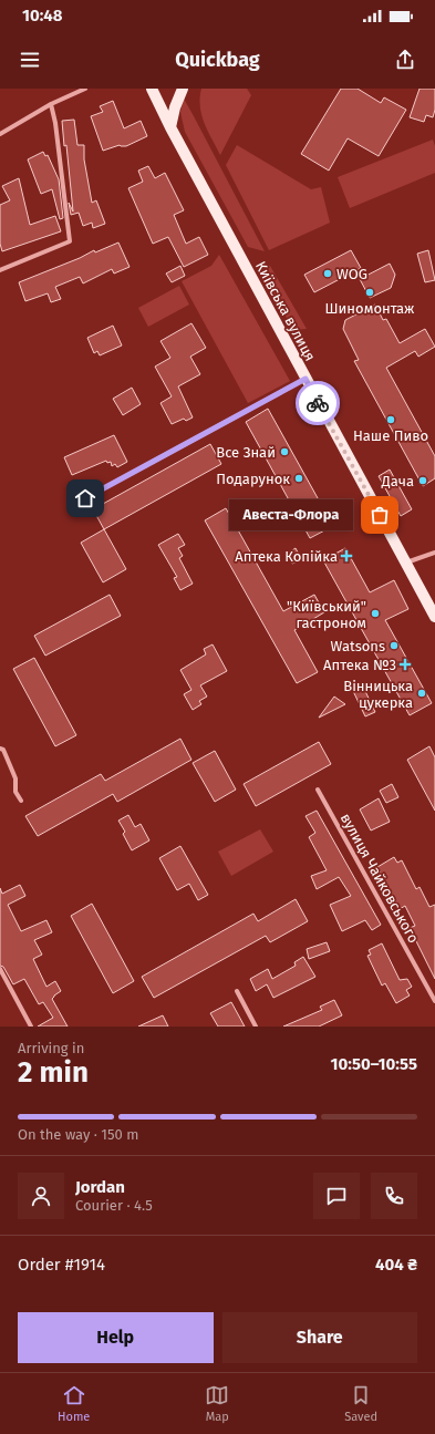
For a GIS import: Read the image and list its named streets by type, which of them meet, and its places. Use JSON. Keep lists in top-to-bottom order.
{
  "streets": {
    "main road": ["Київська вулиця"],
    "street": ["вулиця Чайковського"]
  },
  "places": {
    "other": [
      "WOG",
      "Шиномонтаж",
      "Наше Пиво",
      "Все Знай",
      "Подарунок",
      "Дача",
      "Авеста-Флора",
      "\"Київський\" гастроном",
      "Watsons",
      "Вінницька цукерка"
    ],
    "health": ["Аптека Копійка", "Аптека №3"]
  },
  "page": {
    "status": "10:48",
    "header": "Quickbag",
    "bubble": "Авеста-Флора",
    "heading": ["2 min", "Arriving in", "10:50–10:55"],
    "panel": [
      "Jordan",
      "Courier · 4.5",
      "Order #1914",
      "404 ₴"
    ],
    "bar": "On the way · 150 m",
    "buttons": ["Help", "Share"],
    "tabs": ["Home", "Map", "Saved"]
  }
}
